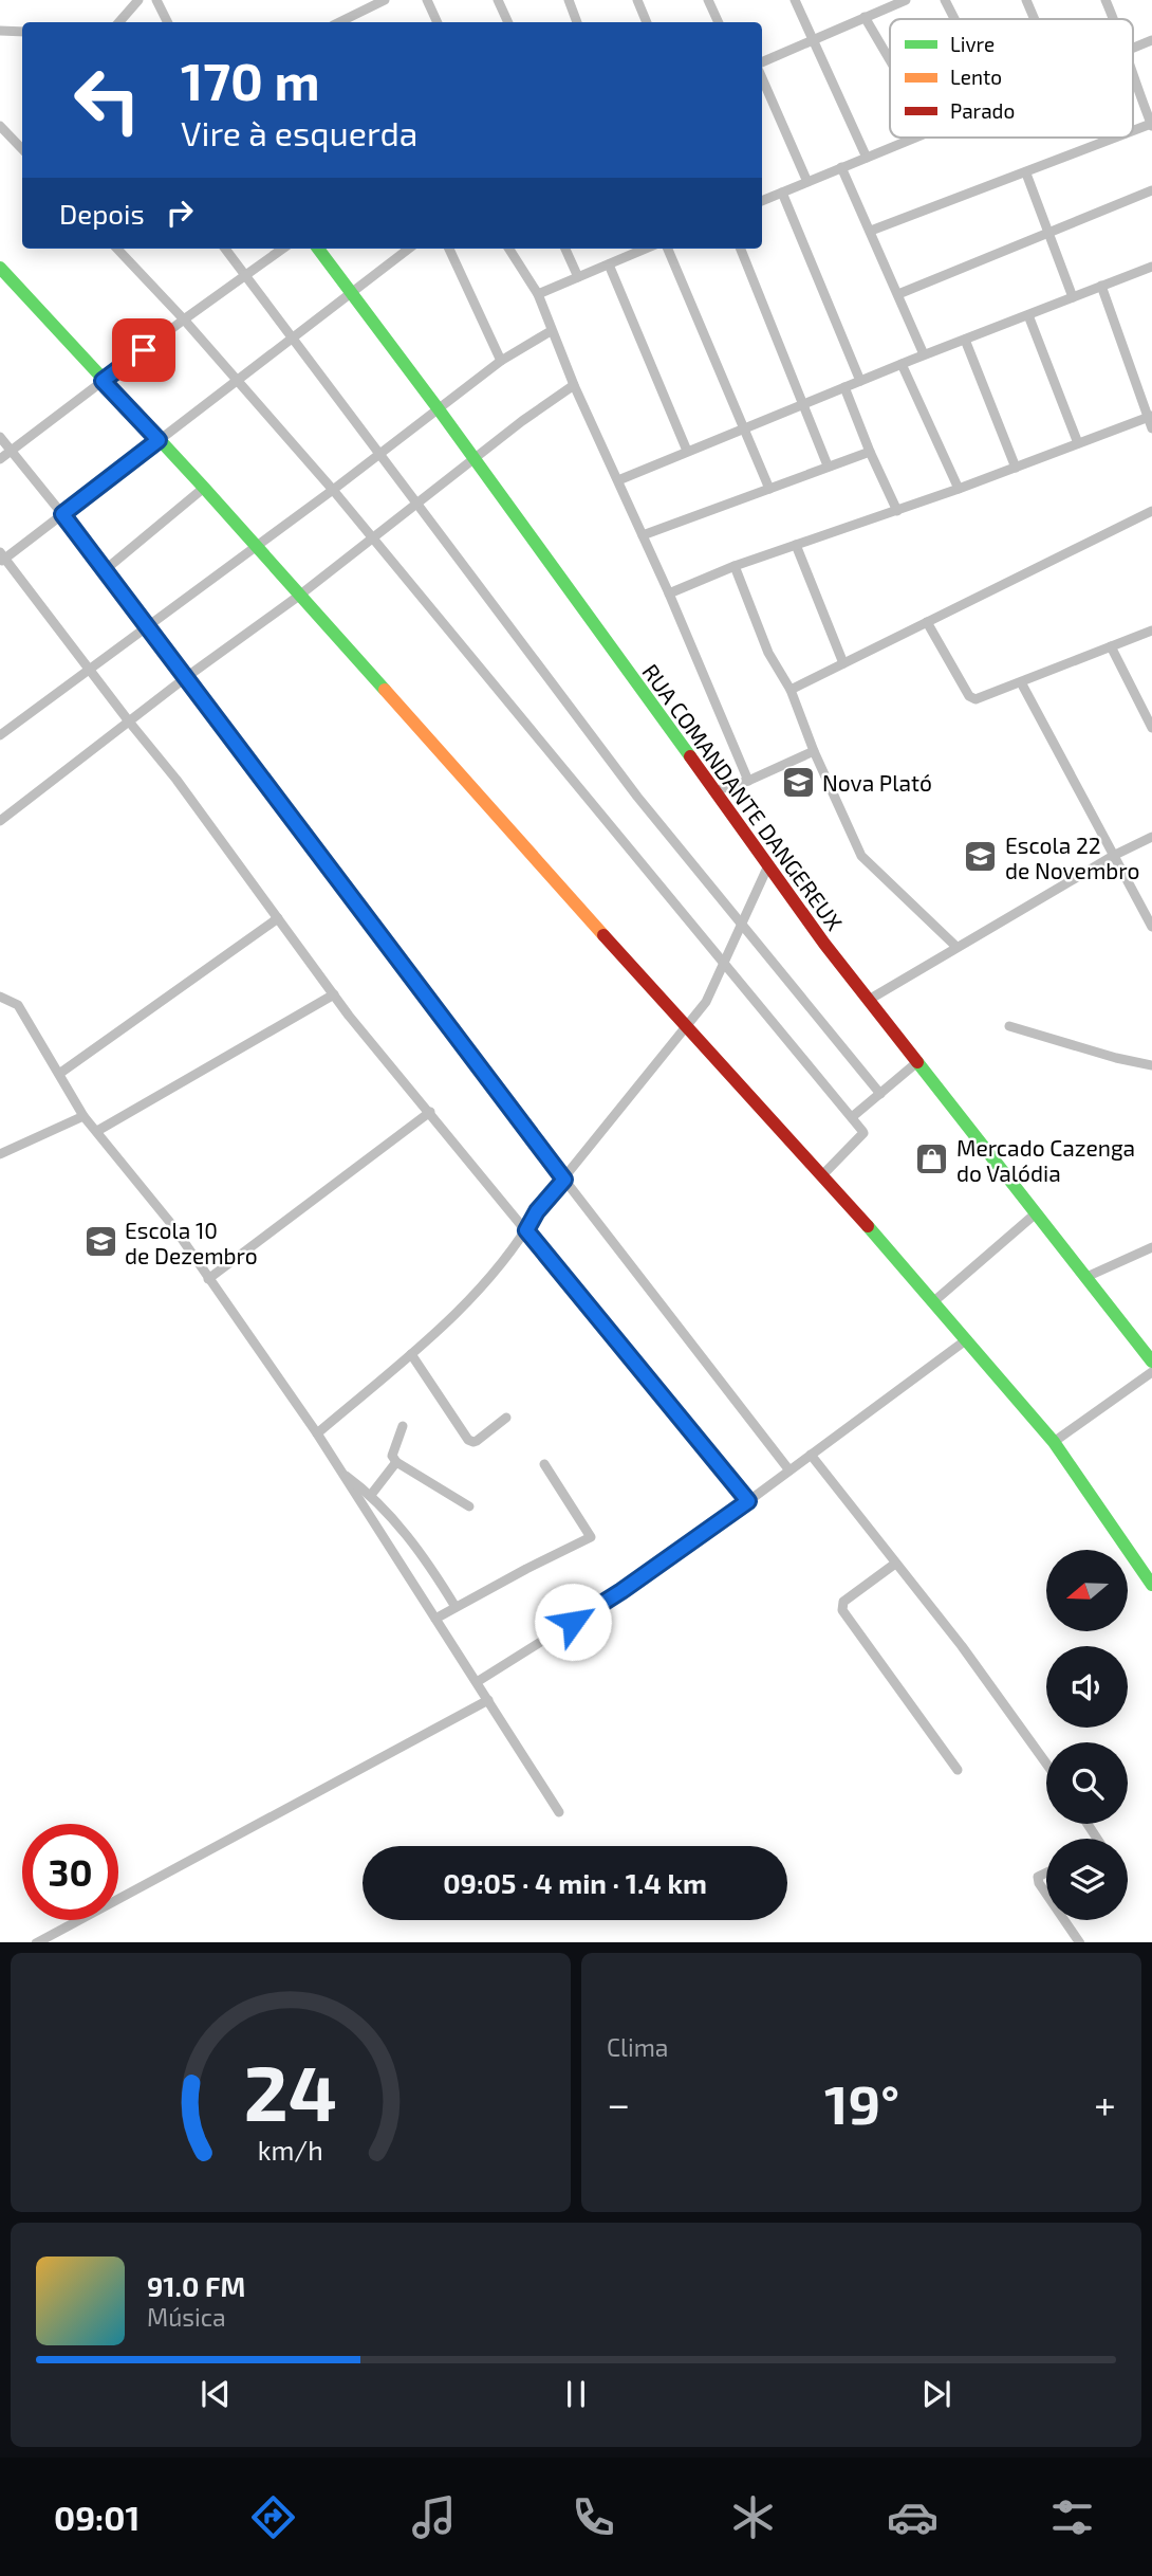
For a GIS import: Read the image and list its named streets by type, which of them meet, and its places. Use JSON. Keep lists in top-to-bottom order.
{
  "streets": {
    "street": ["RUA COMANDANTE DANGEREUX"]
  },
  "places": {
    "school or university": ["Nova Plató", "Escola 22 de Novembro", "Escola 10 de Dezembro"],
    "shop": ["Mercado Cazenga do Valódia"]
  },
  "legend": ["Livre", "Lento", "Parado"],
  "north": "left",
  "page": {
    "turn": ["170 m", "Vire à esquerda"],
    "then": "Depois",
    "limit": "30",
    "trip": "09:05 · 4 min · 1.4 km",
    "tile": "Clima",
    "heat": ["−", "19°", "+"],
    "song": ["91.0 FM", "Música"],
    "tabs": "09:01",
    "gauge": ["24", "km/h"]
  }
}
